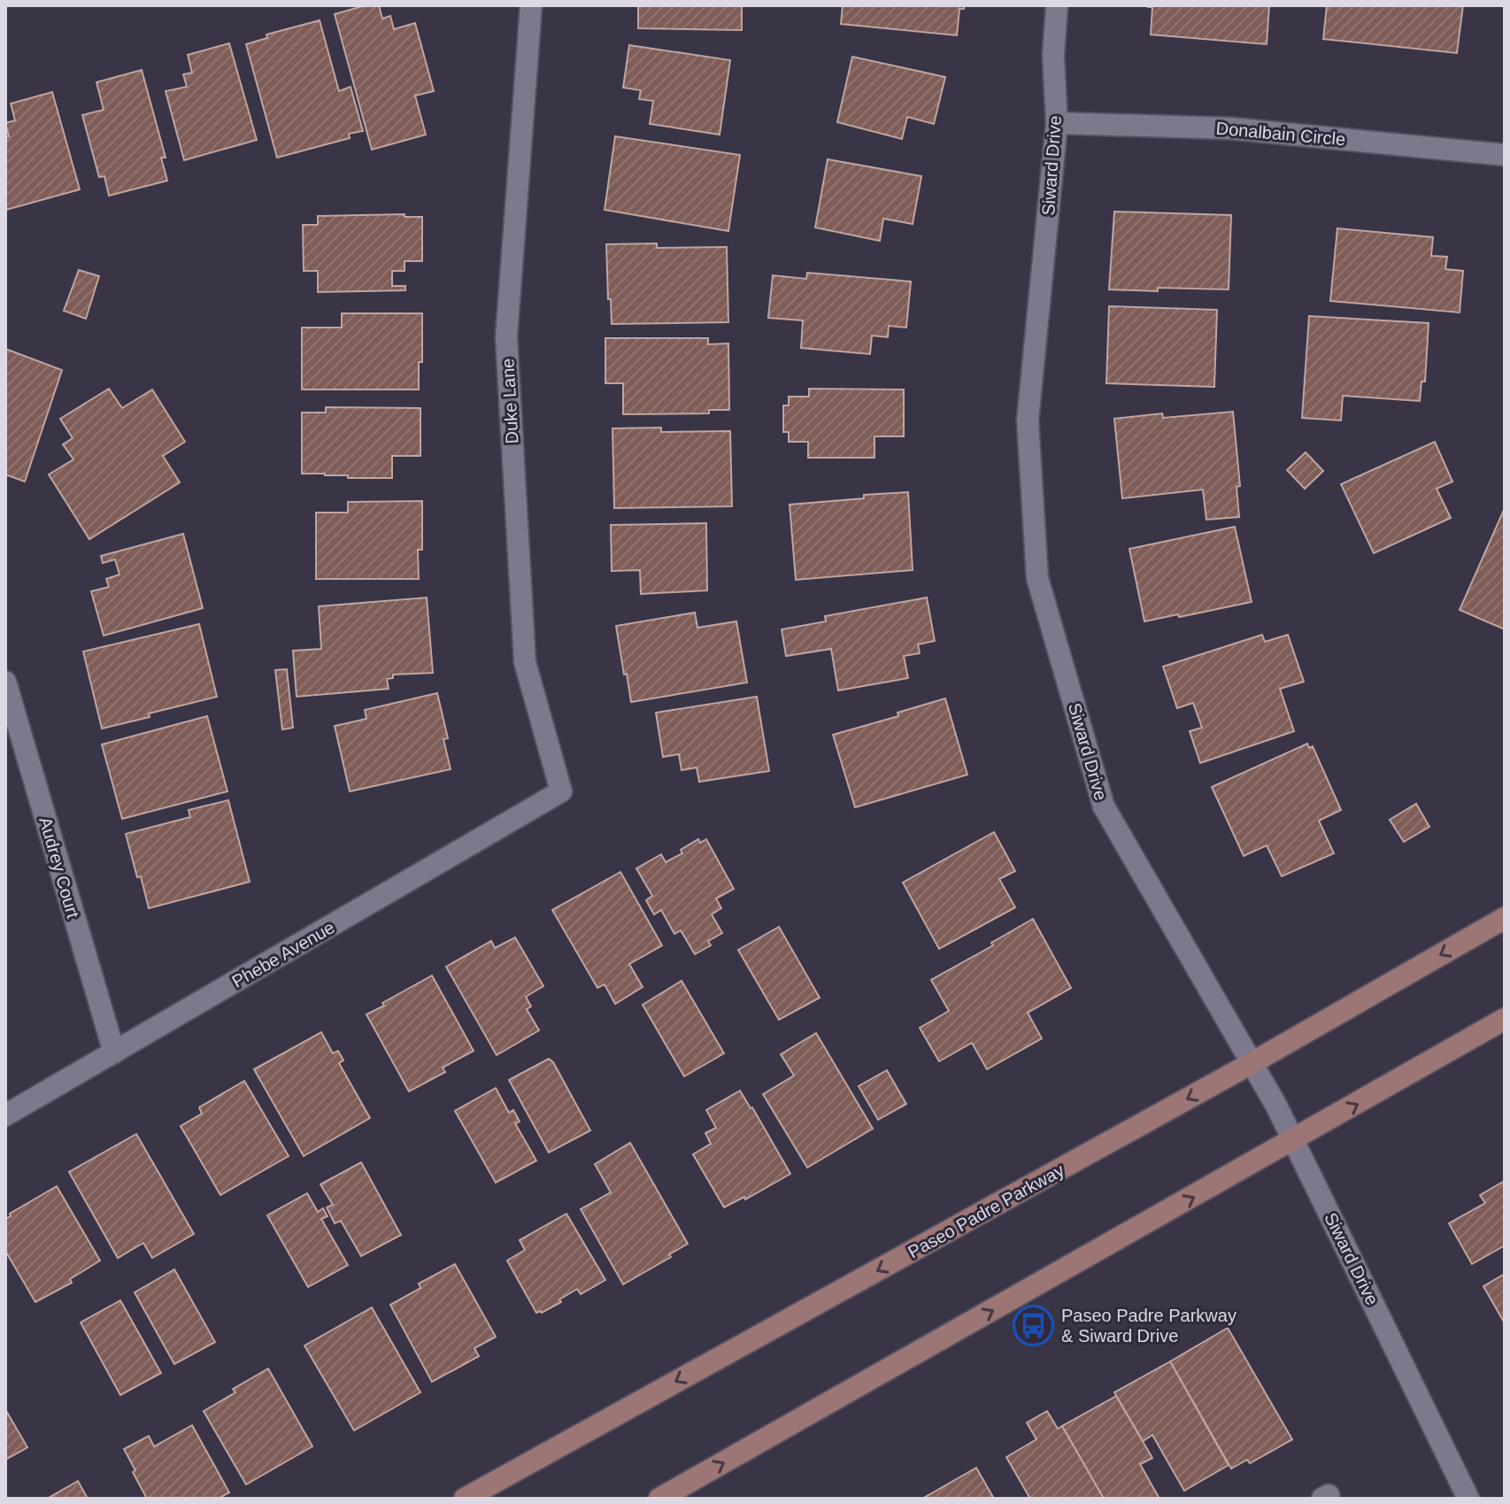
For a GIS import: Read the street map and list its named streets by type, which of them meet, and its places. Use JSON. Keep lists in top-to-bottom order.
{
  "streets": {
    "main road": ["Paseo Padre Parkway"],
    "street": [
      "Donalbain Circle",
      "Siward Drive",
      "Duke Lane",
      "Audrey Court",
      "Phebe Avenue"
    ]
  },
  "crossings": [
    ["Donalbain Circle", "Siward Drive"],
    ["Siward Drive", "Paseo Padre Parkway"],
    ["Duke Lane", "Phebe Avenue"],
    ["Audrey Court", "Phebe Avenue"]
  ],
  "places": {
    "bus stop": ["Paseo Padre Parkway & Siward Drive"]
  }
}
